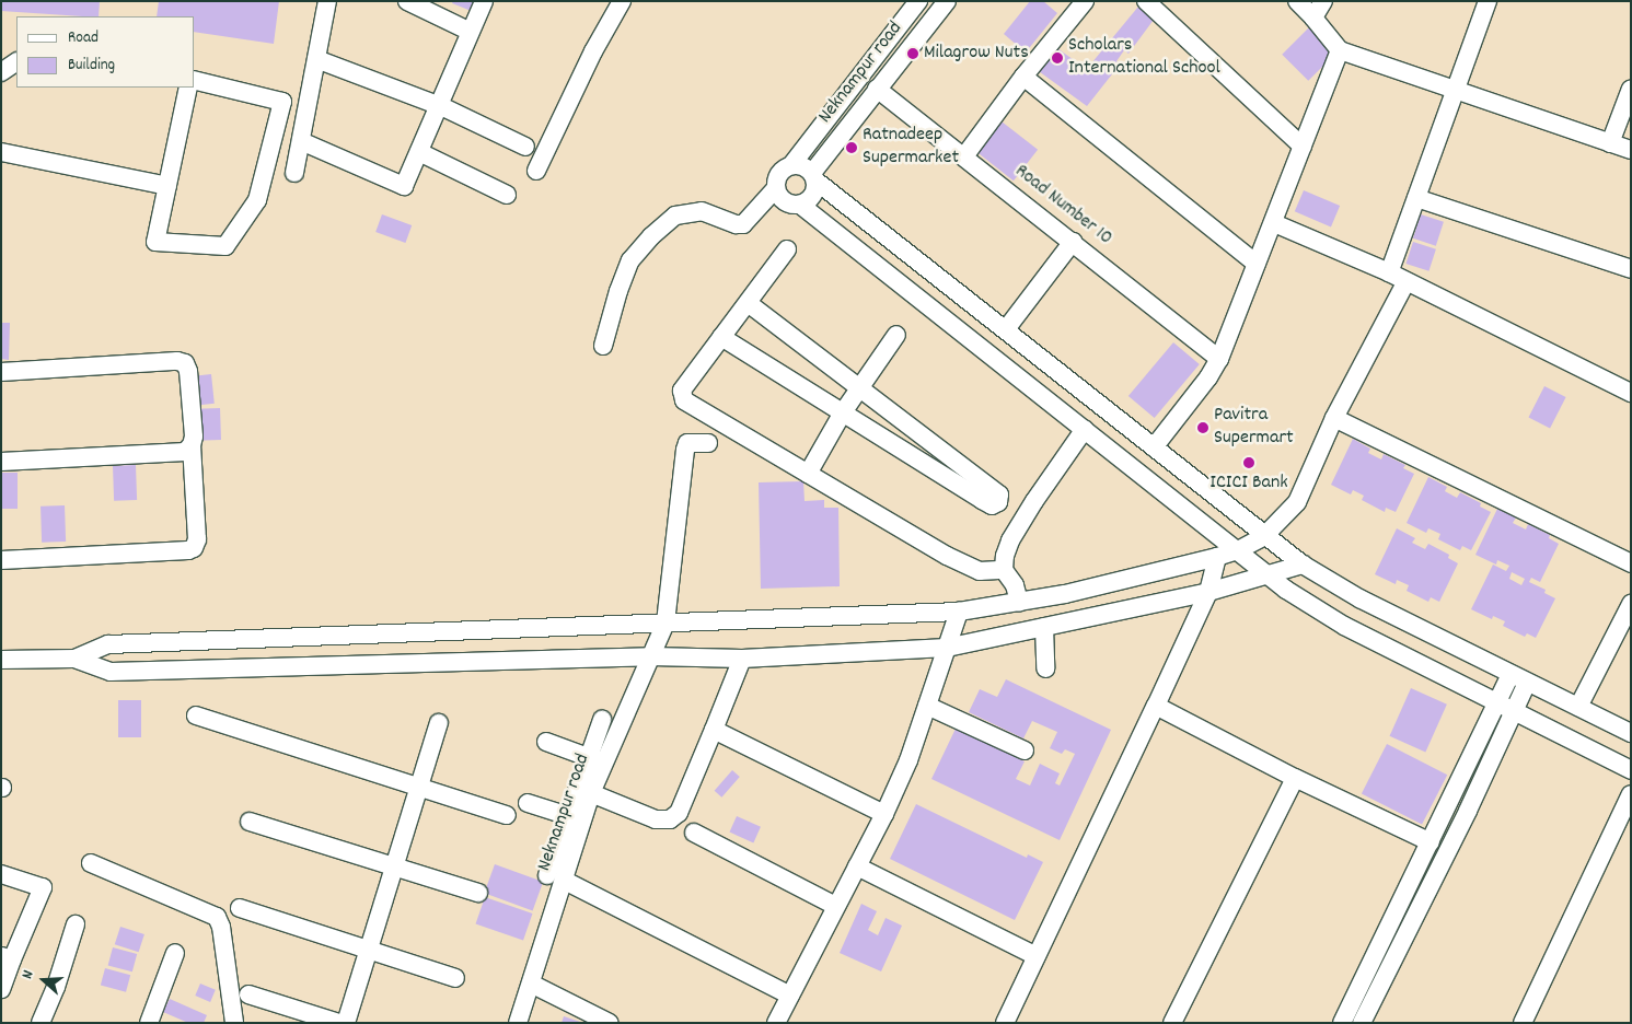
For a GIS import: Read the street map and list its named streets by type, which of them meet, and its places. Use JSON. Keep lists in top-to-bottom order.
{
  "streets": {
    "street": ["Neknampur road", "Road Number 10"]
  },
  "crossings": [
    ["Neknampur road", "Road Number 10"]
  ],
  "places": [
    "Milagrow Nuts",
    "Scholars International School",
    "Ratnadeep Supermarket",
    "Pavitra Supermart",
    "ICICI Bank"
  ],
  "legend": ["Road", "Building"],
  "north": "left"
}
